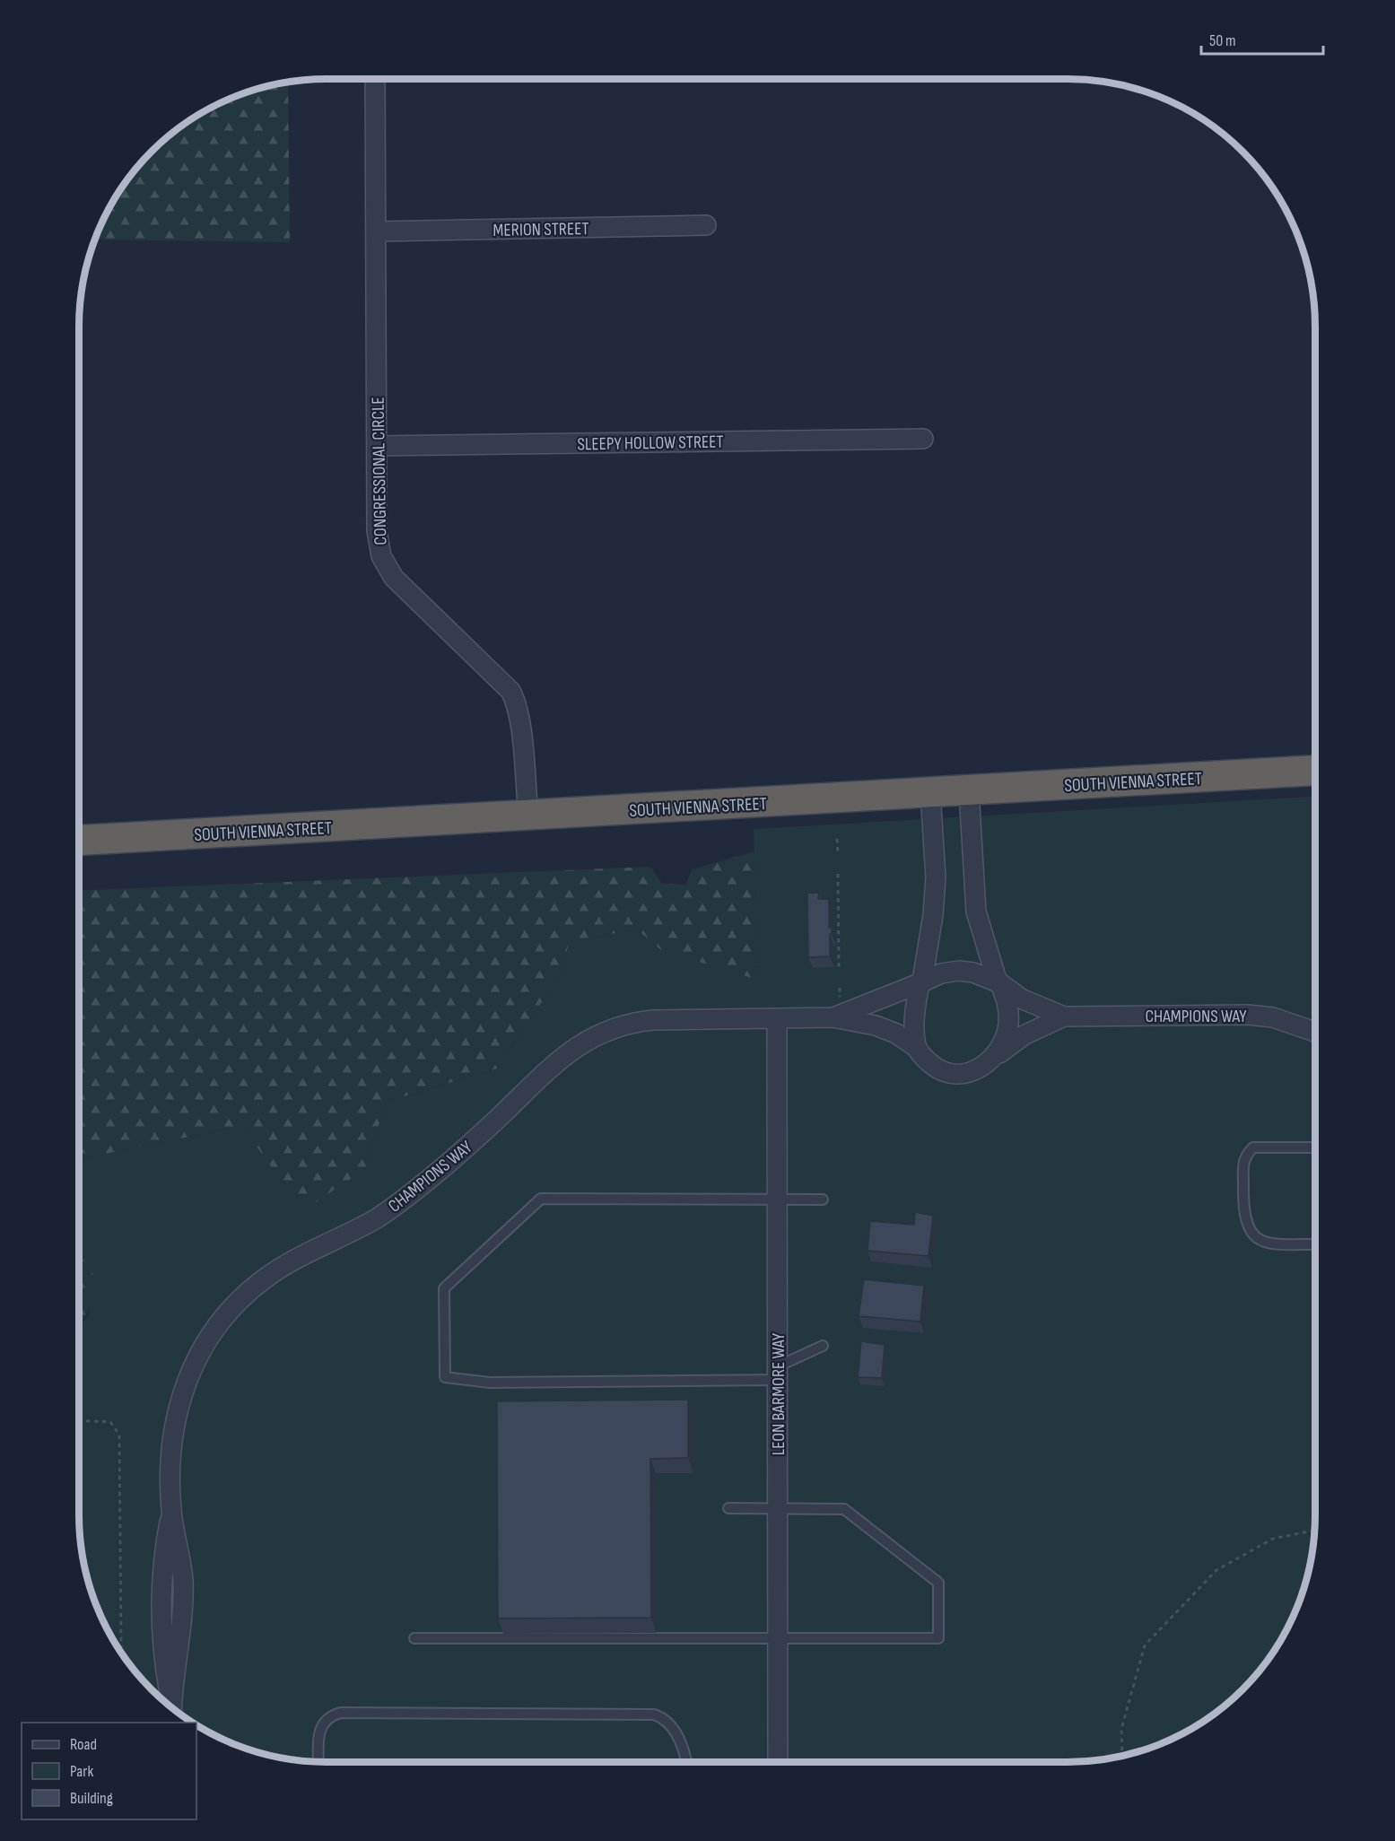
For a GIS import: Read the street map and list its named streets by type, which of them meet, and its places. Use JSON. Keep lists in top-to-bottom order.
{
  "streets": {
    "highway": ["SOUTH VIENNA STREET"],
    "street": [
      "MERION STREET",
      "SLEEPY HOLLOW STREET",
      "CONGRESSIONAL CIRCLE",
      "CHAMPIONS WAY",
      "LEON BARMORE WAY"
    ]
  },
  "crossings": [
    ["MERION STREET", "CONGRESSIONAL CIRCLE"],
    ["SLEEPY HOLLOW STREET", "CONGRESSIONAL CIRCLE"],
    ["CONGRESSIONAL CIRCLE", "SOUTH VIENNA STREET"],
    ["CHAMPIONS WAY", "LEON BARMORE WAY"]
  ],
  "legend": ["Road", "Park", "Building"],
  "scale_bar": "50 m"
}
